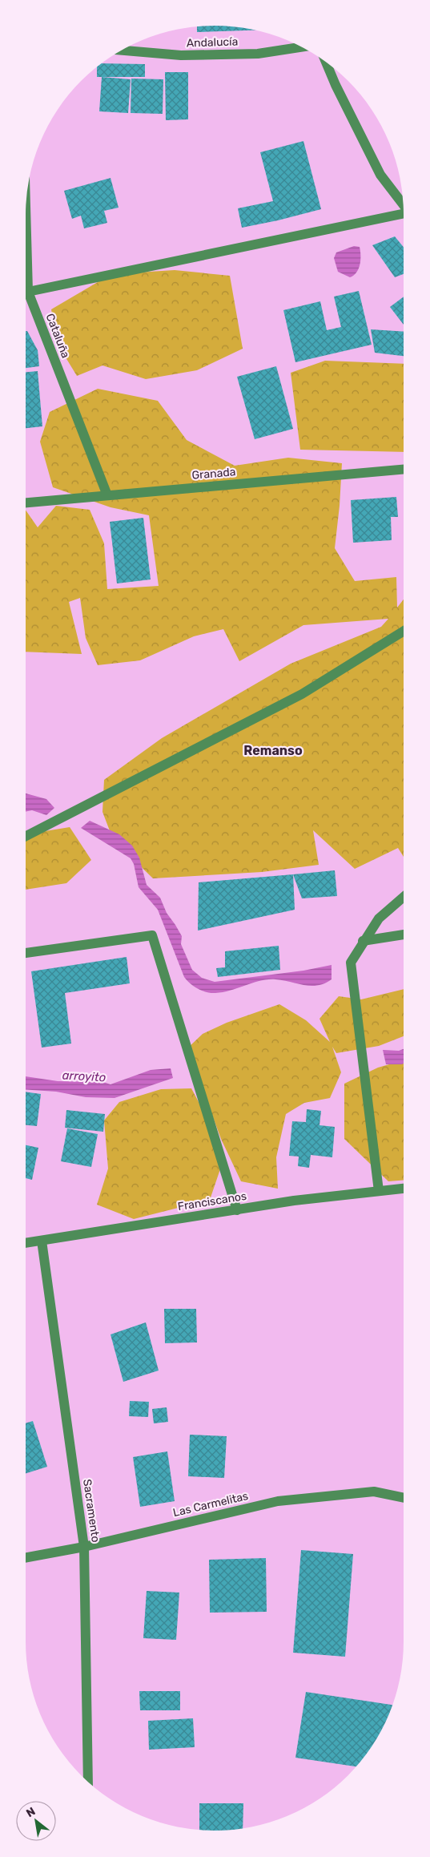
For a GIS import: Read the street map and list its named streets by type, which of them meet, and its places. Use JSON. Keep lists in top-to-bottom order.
{
  "streets": {
    "street": [
      "Andalucía",
      "Cataluña",
      "Granada",
      "Franciscanos",
      "Las Carmelitas",
      "Sacramento"
    ]
  },
  "crossings": [
    ["Cataluña", "Granada"],
    ["Franciscanos", "Sacramento"],
    ["Las Carmelitas", "Sacramento"]
  ],
  "districts": ["Remanso"],
  "water": ["arroyito"],
  "north": "top left"
}
